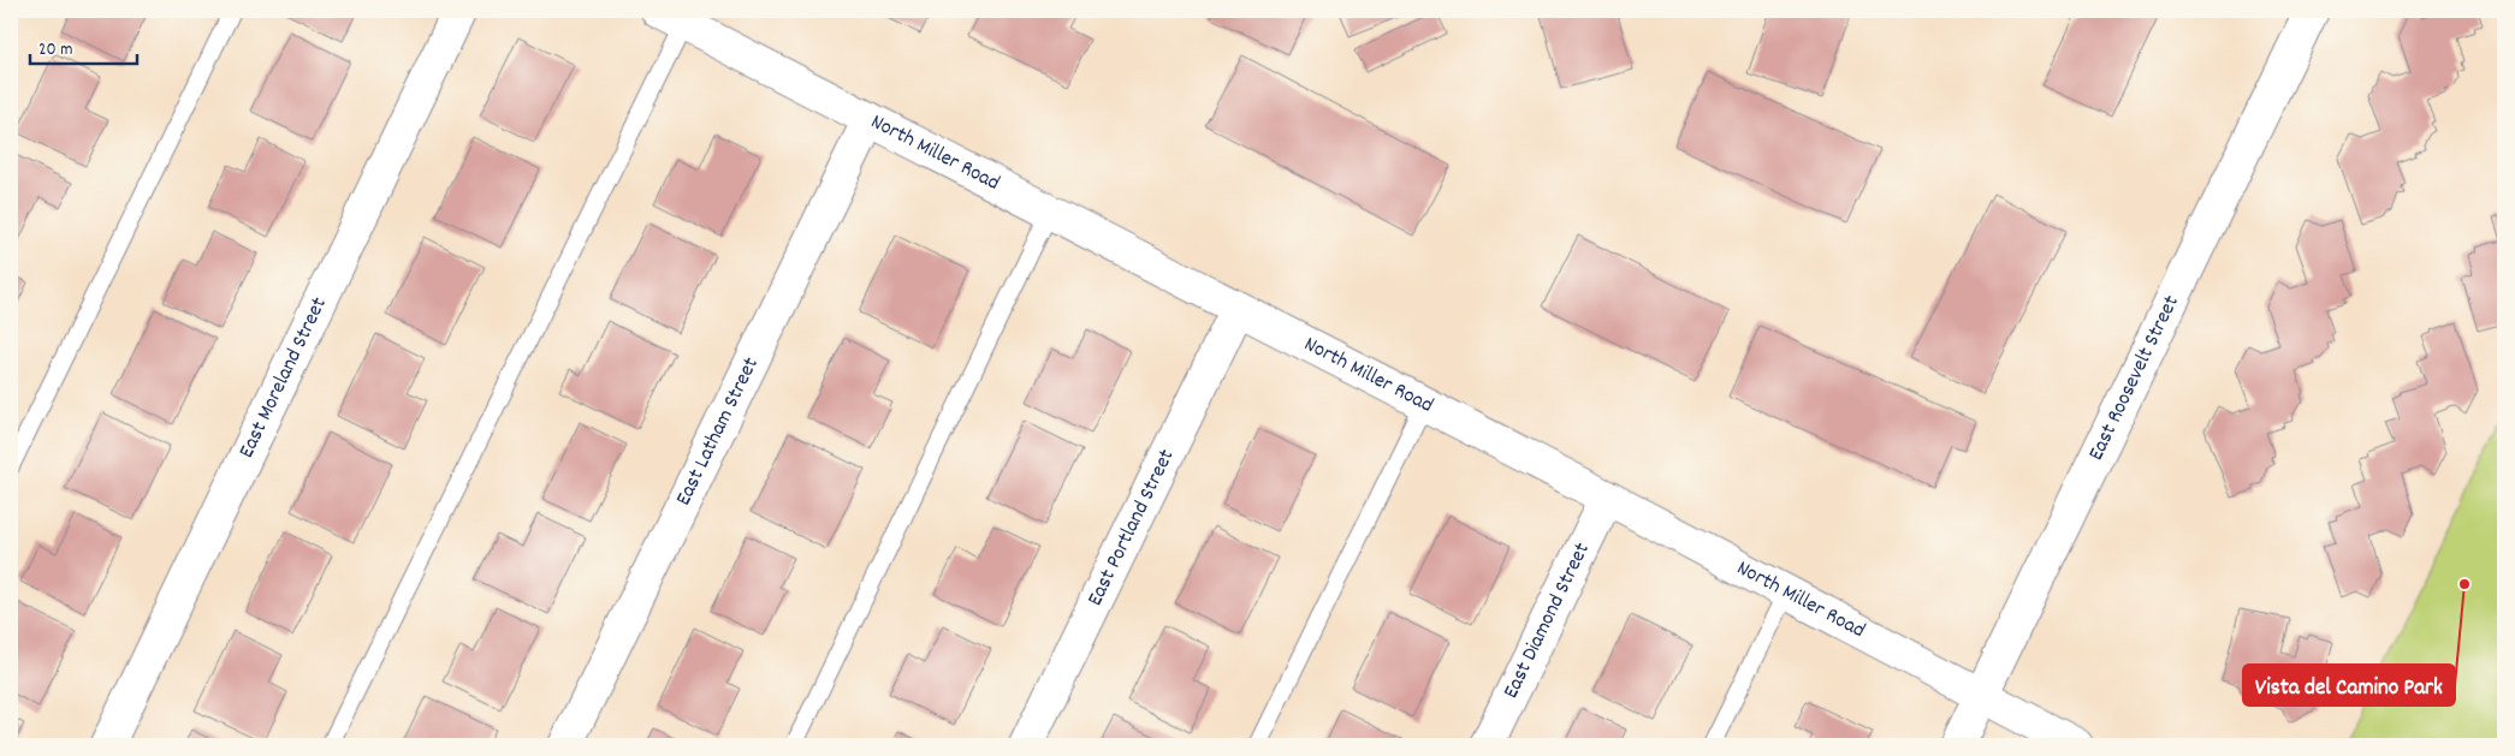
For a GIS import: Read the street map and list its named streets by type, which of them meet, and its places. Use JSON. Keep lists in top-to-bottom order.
{
  "streets": {
    "street": [
      "North Miller Road",
      "East Moreland Street",
      "East Roosevelt Street",
      "East Latham Street",
      "East Portland Street",
      "East Diamond Street"
    ]
  },
  "crossings": [
    ["North Miller Road", "East Roosevelt Street"],
    ["North Miller Road", "East Latham Street"],
    ["North Miller Road", "East Portland Street"],
    ["North Miller Road", "East Diamond Street"]
  ],
  "places": ["Vista del Camino Park"],
  "scale_bar": "20 m"
}
